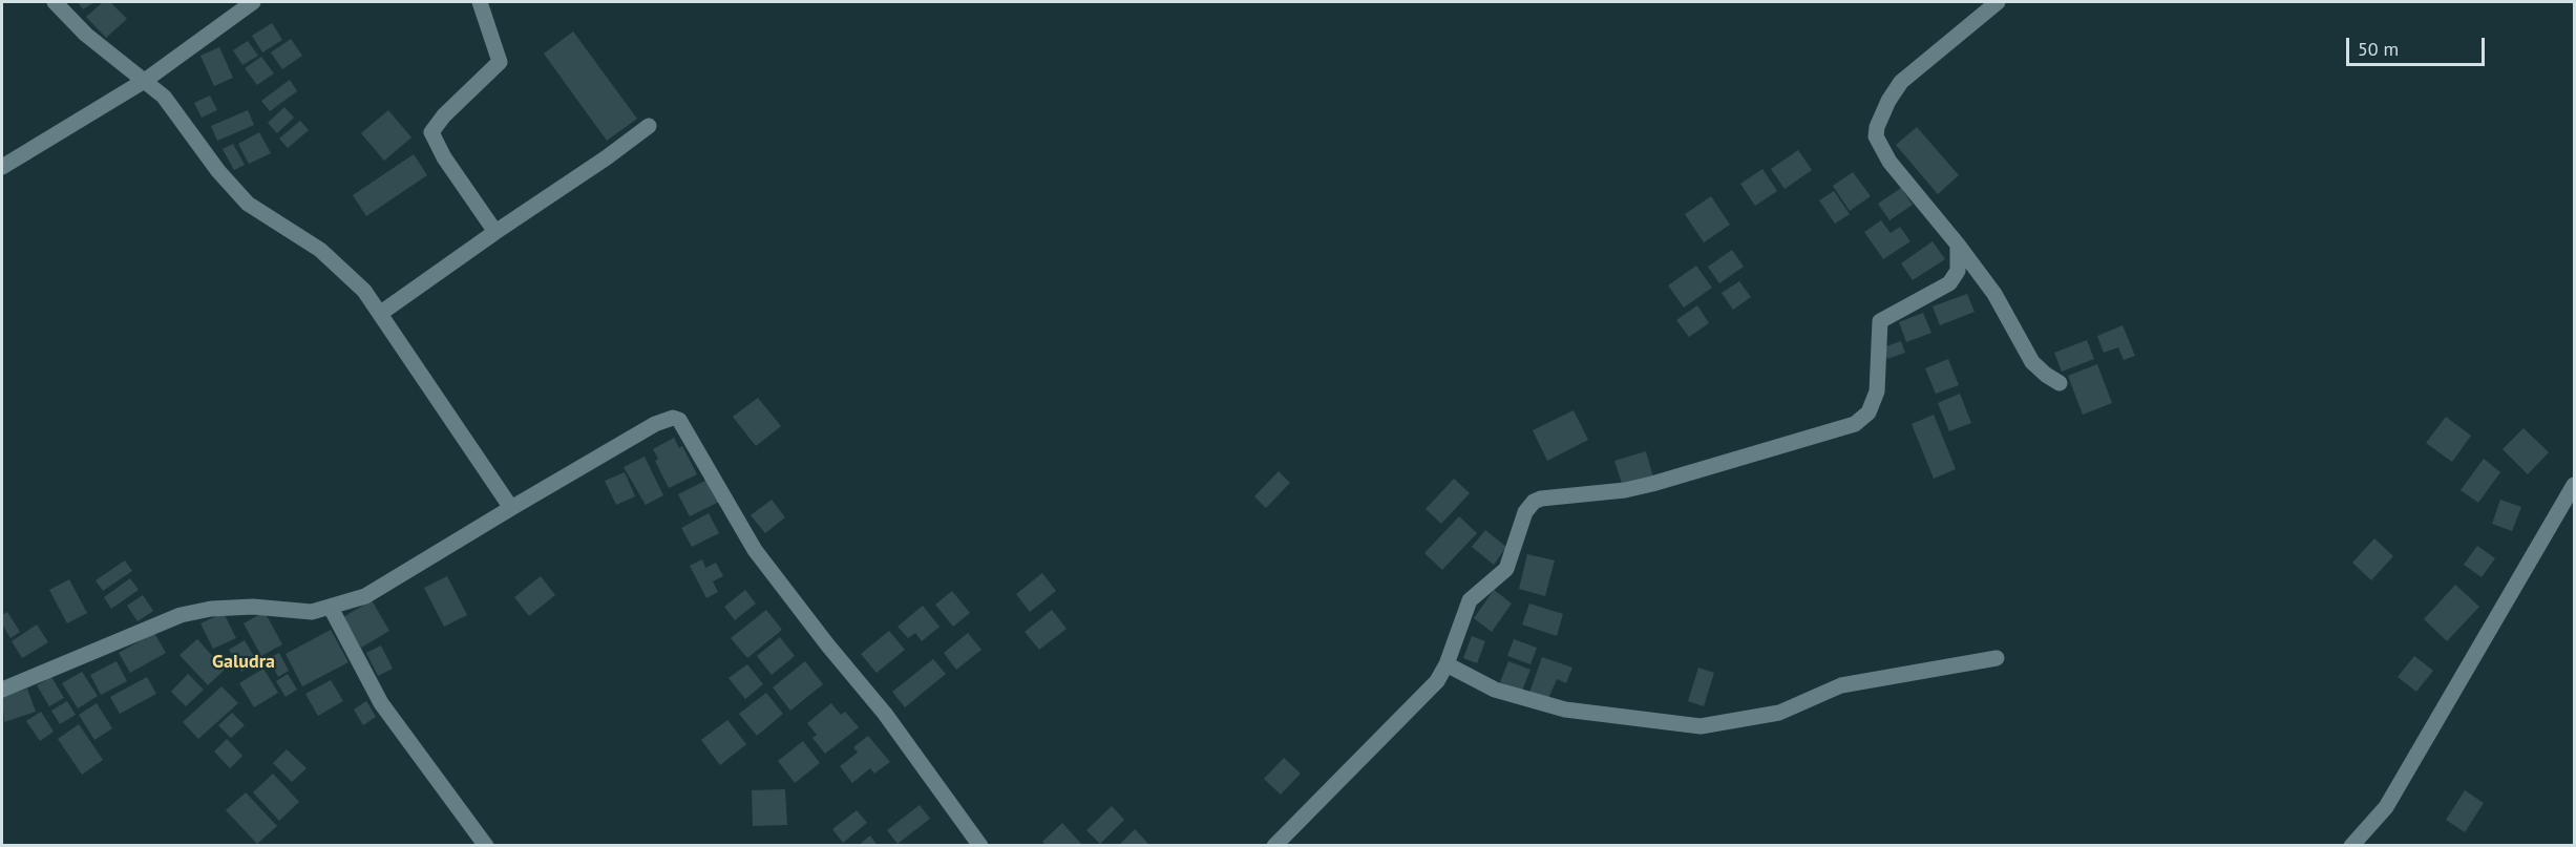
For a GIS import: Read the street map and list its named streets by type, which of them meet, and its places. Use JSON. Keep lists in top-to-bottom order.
{
  "districts": ["Galudra"],
  "scale_bar": "50 m"
}
